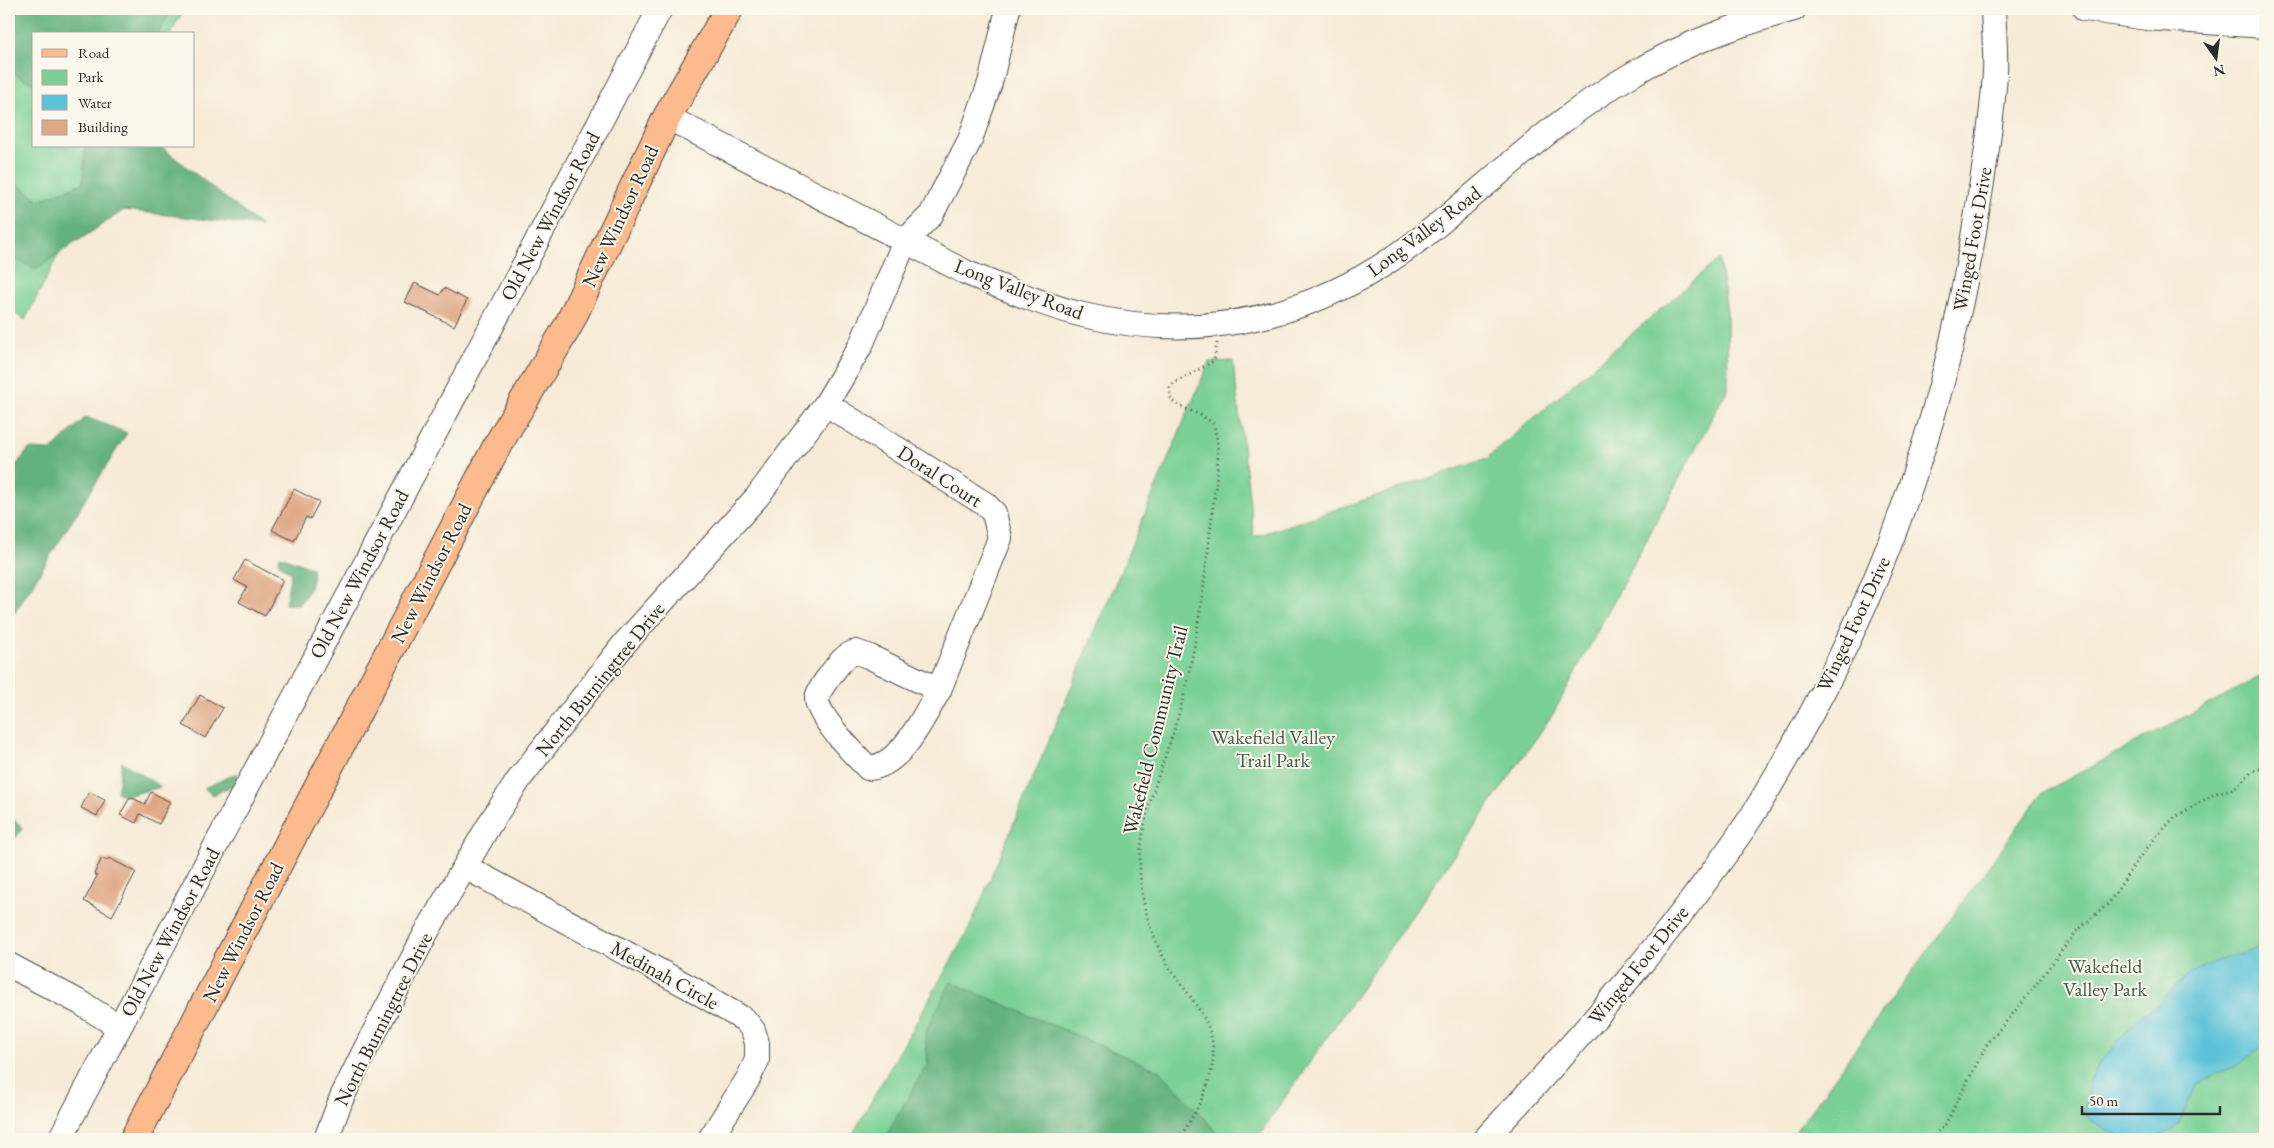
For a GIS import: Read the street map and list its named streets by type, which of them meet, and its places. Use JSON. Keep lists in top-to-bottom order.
{
  "streets": {
    "main road": ["New Windsor Road"],
    "street": [
      "Old New Windsor Road",
      "Long Valley Road",
      "Winged Foot Drive",
      "Doral Court",
      "North Burningtree Drive",
      "Medinah Circle"
    ],
    "path": ["Wakefield Community Trail"]
  },
  "crossings": [
    ["New Windsor Road", "Long Valley Road"],
    ["Long Valley Road", "North Burningtree Drive"],
    ["Long Valley Road", "Wakefield Community Trail"],
    ["Doral Court", "North Burningtree Drive"],
    ["North Burningtree Drive", "Medinah Circle"]
  ],
  "parks": ["Wakefield Valley Trail Park", "Wakefield Valley Park"],
  "legend": [
    "Road",
    "Park",
    "Water",
    "Building"
  ],
  "scale_bar": "50 m",
  "north": "bottom"
}
